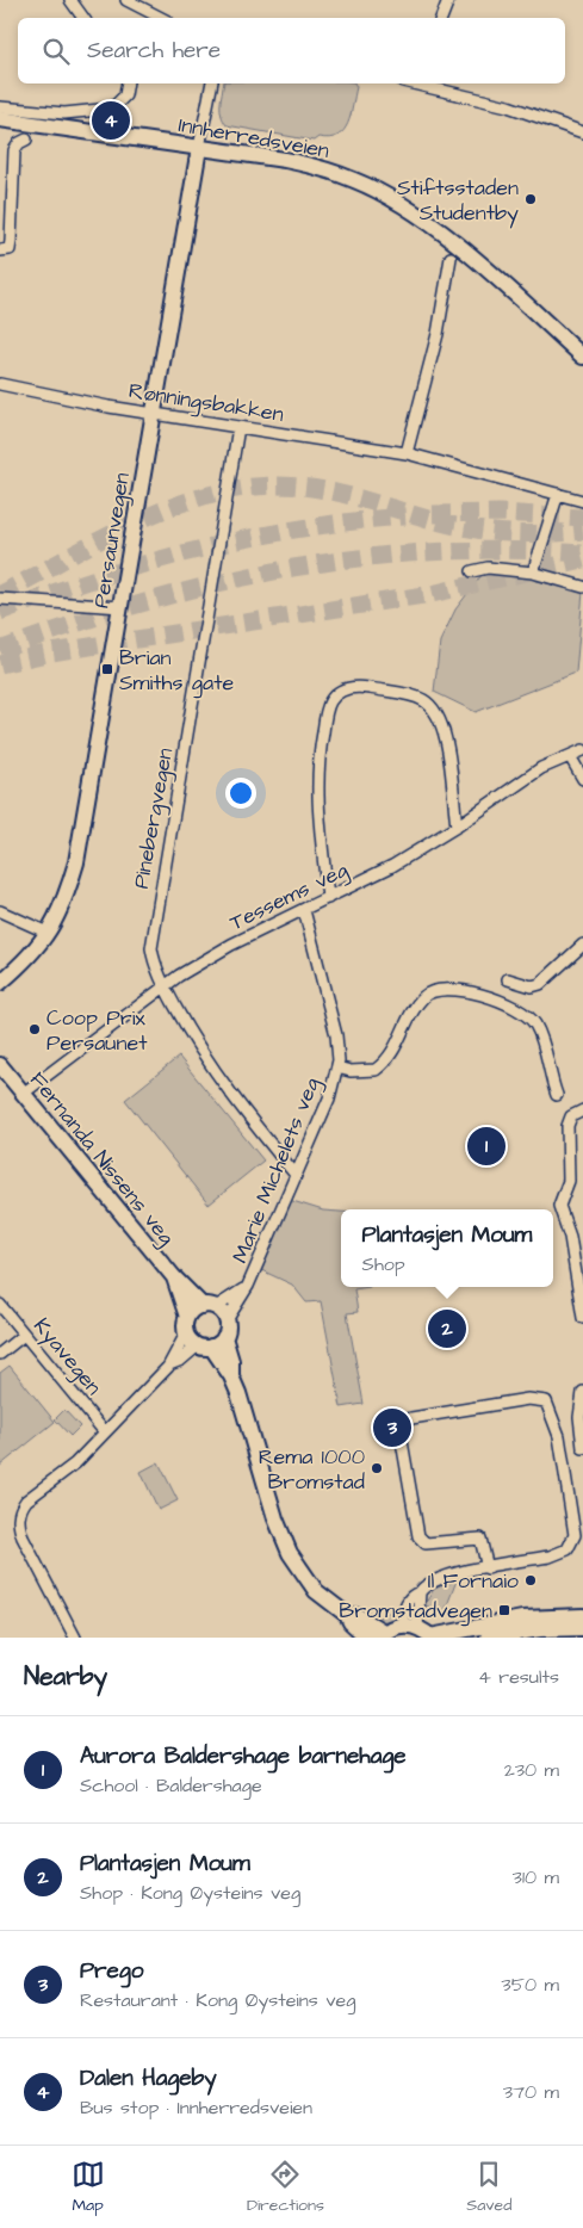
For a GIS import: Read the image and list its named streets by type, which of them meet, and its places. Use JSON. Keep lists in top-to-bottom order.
{
  "streets": {
    "street": [
      "Innherredsveien",
      "Rønningsbakken",
      "Persaunvegen",
      "Pinebergvegen",
      "Tessems veg",
      "Fernanda Nissens veg",
      "Marie Michelets veg",
      "Kyavegen"
    ]
  },
  "crossings": [
    ["Innherredsveien", "Persaunvegen"],
    ["Rønningsbakken", "Persaunvegen"],
    ["Rønningsbakken", "Pinebergvegen"],
    ["Pinebergvegen", "Tessems veg"],
    ["Pinebergvegen", "Marie Michelets veg"],
    ["Tessems veg", "Fernanda Nissens veg"],
    ["Tessems veg", "Marie Michelets veg"],
    ["Fernanda Nissens veg", "Marie Michelets veg"]
  ],
  "places": {
    "other": [
      "Stiftsstaden Studentby",
      "Coop Prix Persaunet",
      "Rema 1000 Bromstad",
      "Il Fornaio"
    ],
    "transit": ["Brian Smiths gate", "Bromstadvegen"]
  },
  "page": {
    "search": "Search here",
    "pins": [
      "4",
      "1",
      "2",
      "3"
    ],
    "popup": ["Plantasjen Moum", "Shop"],
    "heading": ["Nearby", "4 results"],
    "list": [
      {
        "mark": "1",
        "name": "Aurora Baldershage barnehage",
        "note": "School · Baldershage",
        "value": "230 m"
      },
      {
        "mark": "2",
        "name": "Plantasjen Moum",
        "note": "Shop · Kong Øysteins veg",
        "value": "310 m"
      },
      {
        "mark": "3",
        "name": "Prego",
        "note": "Restaurant · Kong Øysteins veg",
        "value": "350 m"
      },
      {
        "mark": "4",
        "name": "Dalen Hageby",
        "note": "Bus stop · Innherredsveien",
        "value": "370 m"
      }
    ],
    "nav": ["Map", "Directions", "Saved"]
  }
}
